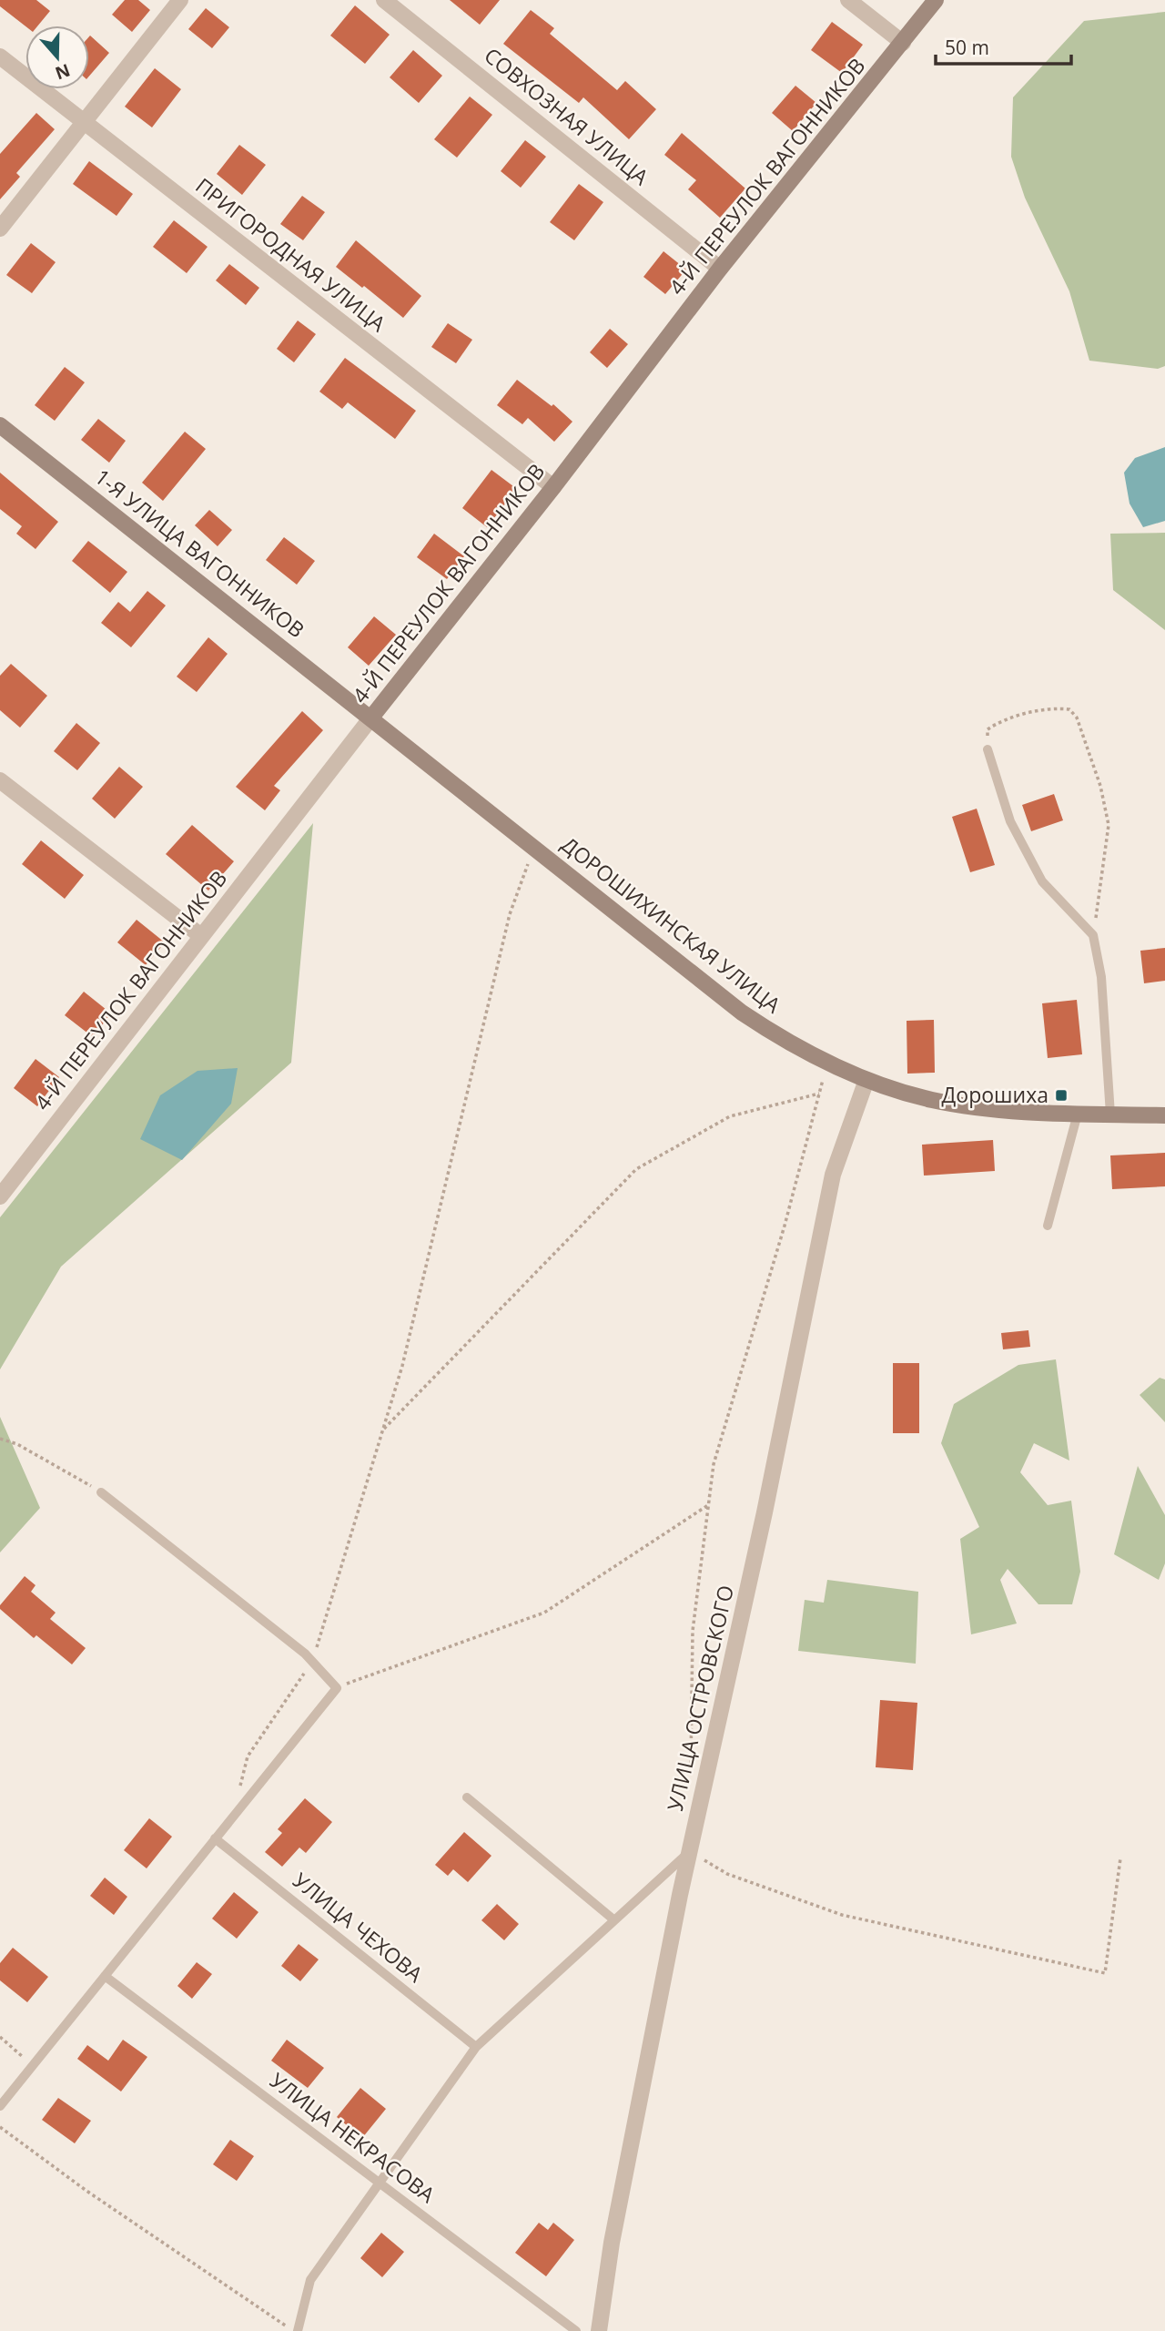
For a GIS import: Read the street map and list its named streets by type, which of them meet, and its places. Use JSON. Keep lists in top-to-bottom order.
{
  "streets": {
    "street": [
      "СОВХОЗНАЯ УЛИЦА",
      "4-Й ПЕРЕУЛОК ВАГОННИКОВ",
      "ПРИГОРОДНАЯ УЛИЦА",
      "1-Я УЛИЦА ВАГОННИКОВ",
      "ДОРОШИХИНСКАЯ УЛИЦА",
      "УЛИЦА ОСТРОВСКОГО"
    ],
    "lane": ["УЛИЦА ЧЕХОВА", "УЛИЦА НЕКРАСОВА"]
  },
  "crossings": [
    ["СОВХОЗНАЯ УЛИЦА", "4-Й ПЕРЕУЛОК ВАГОННИКОВ"],
    ["4-Й ПЕРЕУЛОК ВАГОННИКОВ", "ПРИГОРОДНАЯ УЛИЦА"],
    ["4-Й ПЕРЕУЛОК ВАГОННИКОВ", "1-Я УЛИЦА ВАГОННИКОВ"],
    ["4-Й ПЕРЕУЛОК ВАГОННИКОВ", "ДОРОШИХИНСКАЯ УЛИЦА"],
    ["1-Я УЛИЦА ВАГОННИКОВ", "ДОРОШИХИНСКАЯ УЛИЦА"],
    ["ДОРОШИХИНСКАЯ УЛИЦА", "УЛИЦА ОСТРОВСКОГО"]
  ],
  "places": {
    "transit": ["Дорошиха"]
  },
  "scale_bar": "50 m",
  "north": "bottom"
}
